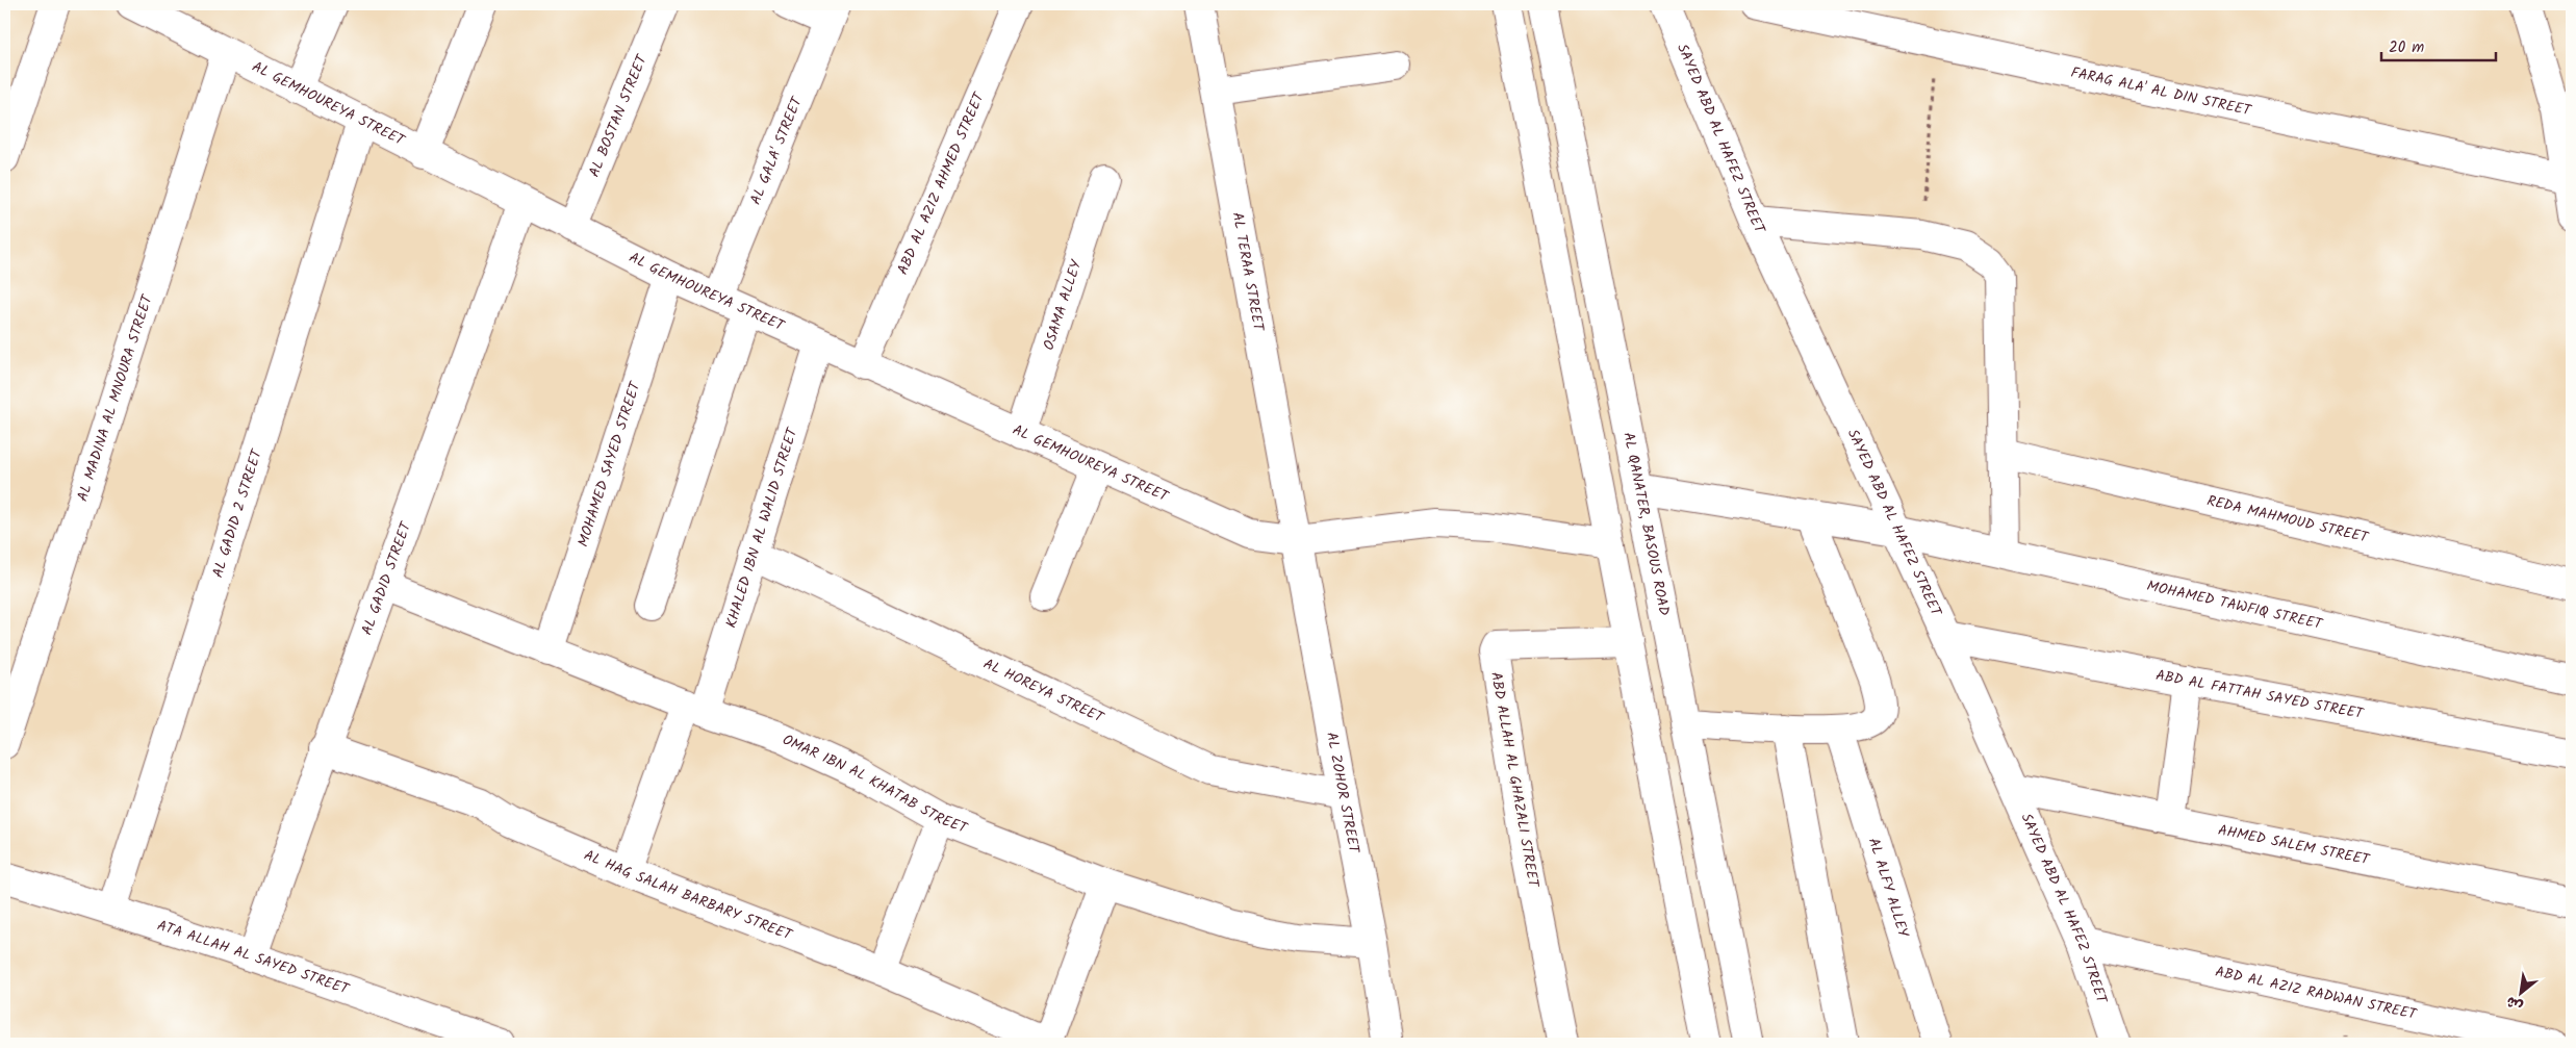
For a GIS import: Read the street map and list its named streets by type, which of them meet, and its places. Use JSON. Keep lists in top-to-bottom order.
{
  "streets": {
    "street": [
      "FARAG ALA' AL DIN STREET",
      "AL GEMHOUREYA STREET",
      "AL BOSTAN STREET",
      "SAYED ABD AL HAFEZ STREET",
      "AL GALA' STREET",
      "ABD AL AZIZ AHMED STREET",
      "AL TERAA STREET",
      "OSAMA ALLEY",
      "AL MADINA AL MNOURA STREET",
      "MOHAMED SAYED STREET",
      "AL GADID 2 STREET",
      "REDA MAHMOUD STREET",
      "AL QANATER, BASOUS ROAD",
      "KHALED IBN AL WALID STREET",
      "AL GADID STREET",
      "MOHAMED TAWFIQ STREET",
      "AL HOREYA STREET",
      "ABD AL FATTAH SAYED STREET",
      "ABD ALLAH AL GHAZALI STREET",
      "OMAR IBN AL KHATAB STREET",
      "AL ZOHOR STREET",
      "AHMED SALEM STREET",
      "AL ALFY ALLEY",
      "AL HAG SALAH BARBARY STREET",
      "ATA ALLAH AL SAYED STREET",
      "ABD AL AZIZ RADWAN STREET"
    ]
  },
  "crossings": [
    ["AL GEMHOUREYA STREET", "AL BOSTAN STREET"],
    ["AL GEMHOUREYA STREET", "AL GALA' STREET"],
    ["AL GEMHOUREYA STREET", "ABD AL AZIZ AHMED STREET"],
    ["AL GEMHOUREYA STREET", "AL TERAA STREET"],
    ["AL GEMHOUREYA STREET", "OSAMA ALLEY"],
    ["AL GEMHOUREYA STREET", "AL MADINA AL MNOURA STREET"],
    ["AL GEMHOUREYA STREET", "MOHAMED SAYED STREET"],
    ["AL GEMHOUREYA STREET", "AL GADID 2 STREET"],
    ["AL GEMHOUREYA STREET", "KHALED IBN AL WALID STREET"],
    ["AL GEMHOUREYA STREET", "AL GADID STREET"],
    ["AL GEMHOUREYA STREET", "AL ZOHOR STREET"],
    ["SAYED ABD AL HAFEZ STREET", "MOHAMED TAWFIQ STREET"],
    ["SAYED ABD AL HAFEZ STREET", "ABD AL FATTAH SAYED STREET"],
    ["SAYED ABD AL HAFEZ STREET", "AHMED SALEM STREET"],
    ["SAYED ABD AL HAFEZ STREET", "ABD AL AZIZ RADWAN STREET"],
    ["AL TERAA STREET", "AL ZOHOR STREET"],
    ["MOHAMED SAYED STREET", "OMAR IBN AL KHATAB STREET"],
    ["AL GADID 2 STREET", "ATA ALLAH AL SAYED STREET"],
    ["AL QANATER, BASOUS ROAD", "MOHAMED TAWFIQ STREET"],
    ["KHALED IBN AL WALID STREET", "AL HOREYA STREET"],
    ["KHALED IBN AL WALID STREET", "OMAR IBN AL KHATAB STREET"],
    ["KHALED IBN AL WALID STREET", "AL HAG SALAH BARBARY STREET"],
    ["AL GADID STREET", "OMAR IBN AL KHATAB STREET"],
    ["AL GADID STREET", "AL HAG SALAH BARBARY STREET"],
    ["AL GADID STREET", "ATA ALLAH AL SAYED STREET"],
    ["AL HOREYA STREET", "AL ZOHOR STREET"],
    ["OMAR IBN AL KHATAB STREET", "AL ZOHOR STREET"]
  ],
  "scale_bar": "20 m",
  "north": "bottom left"
}
